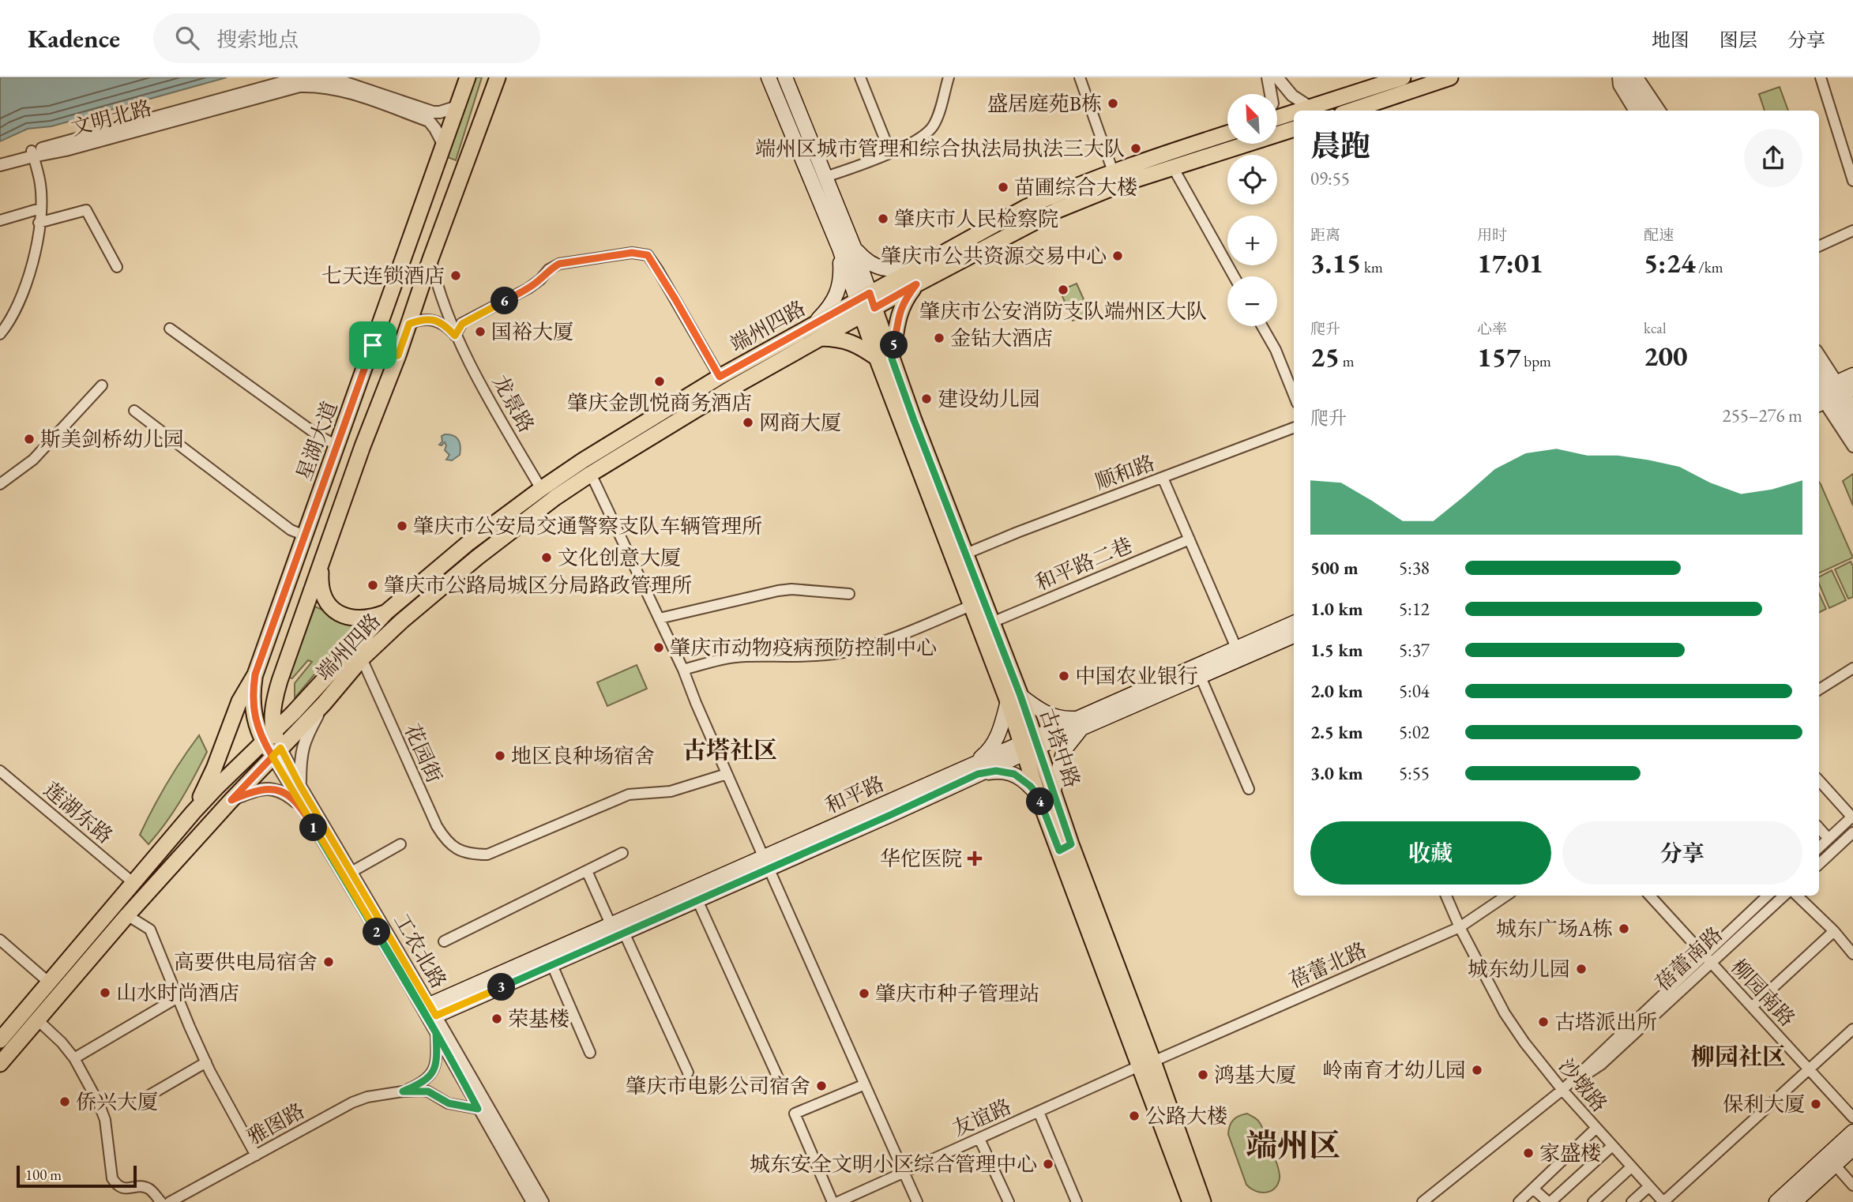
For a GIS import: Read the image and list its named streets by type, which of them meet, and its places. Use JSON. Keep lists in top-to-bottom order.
{
  "streets": {
    "main road": [
      "端州四路",
      "星湖大道",
      "古塔中路",
      "和平路"
    ],
    "street": [
      "文明北路",
      "龙景路",
      "顺和路",
      "和平路二巷",
      "花园街",
      "莲湖东路",
      "工农北路",
      "蓓蕾南路",
      "蓓蕾北路",
      "柳园南路",
      "沙墩路",
      "友谊路",
      "雅图路"
    ]
  },
  "crossings": [
    ["文明北路", "星湖大道"],
    ["端州四路", "龙景路"],
    ["端州四路", "星湖大道"],
    ["端州四路", "古塔中路"],
    ["端州四路", "花园街"],
    ["端州四路", "莲湖东路"],
    ["端州四路", "工农北路"],
    ["顺和路", "古塔中路"],
    ["和平路二巷", "古塔中路"],
    ["古塔中路", "和平路"],
    ["古塔中路", "蓓蕾北路"],
    ["古塔中路", "友谊路"],
    ["和平路", "工农北路"],
    ["蓓蕾南路", "柳园南路"],
    ["蓓蕾南路", "沙墩路"],
    ["蓓蕾北路", "沙墩路"],
    ["蓓蕾北路", "友谊路"]
  ],
  "districts": ["古塔社区", "柳园社区", "端州区"],
  "places": {
    "other": [
      "盛居庭苑B栋",
      "端州区城市管理和综合执法局执法三大队",
      "苗圃综合大楼",
      "肇庆市人民检察院",
      "肇庆市公共资源交易中心",
      "七天连锁酒店",
      "肇庆市公安消防支队端州区大队",
      "国裕大厦",
      "金钻大酒店",
      "肇庆金凯悦商务酒店",
      "建设幼儿园",
      "网商大厦",
      "斯美剑桥幼儿园",
      "肇庆市公安局交通警察支队车辆管理所",
      "文化创意大厦",
      "肇庆市公路局城区分局路政管理所",
      "肇庆市动物疫病预防控制中心",
      "中国农业银行",
      "地区良种场宿舍",
      "城东广场A栋",
      "高要供电局宿舍",
      "城东幼儿园",
      "山水时尚酒店",
      "肇庆市种子管理站",
      "荣基楼",
      "古塔派出所",
      "岭南育才幼儿园",
      "鸿基大厦",
      "肇庆市电影公司宿舍",
      "侨兴大厦",
      "保利大厦",
      "公路大楼",
      "家盛楼",
      "城东安全文明小区综合管理中心"
    ],
    "health": ["华佗医院"]
  },
  "scale_bar": "100 m",
  "north": "top left",
  "page": {
    "header": "Kadence",
    "search": "搜索地点",
    "nav": ["地图", "图层", "分享"],
    "map_buttons": ["+", "−"],
    "heading": ["晨跑", "09:55"],
    "stats": [
      ["距离", "3.15 km"],
      ["用时", "17:01"],
      ["配速", "5:24 /km"],
      ["爬升", "25 m"],
      ["心率", "157 bpm"],
      ["kcal", "200"]
    ],
    "pins": [
      "6",
      "5",
      "4",
      "1",
      "2",
      "3"
    ],
    "chart": ["爬升", "255–276 m"],
    "list": [
      {
        "name": "500 m",
        "note": "5:38"
      },
      {
        "name": "1.0 km",
        "note": "5:12"
      },
      {
        "name": "1.5 km",
        "note": "5:37"
      },
      {
        "name": "2.0 km",
        "note": "5:04"
      },
      {
        "name": "2.5 km",
        "note": "5:02"
      },
      {
        "name": "3.0 km",
        "note": "5:55"
      }
    ],
    "buttons": ["收藏", "分享"],
    "scale": "100 m"
  }
}
